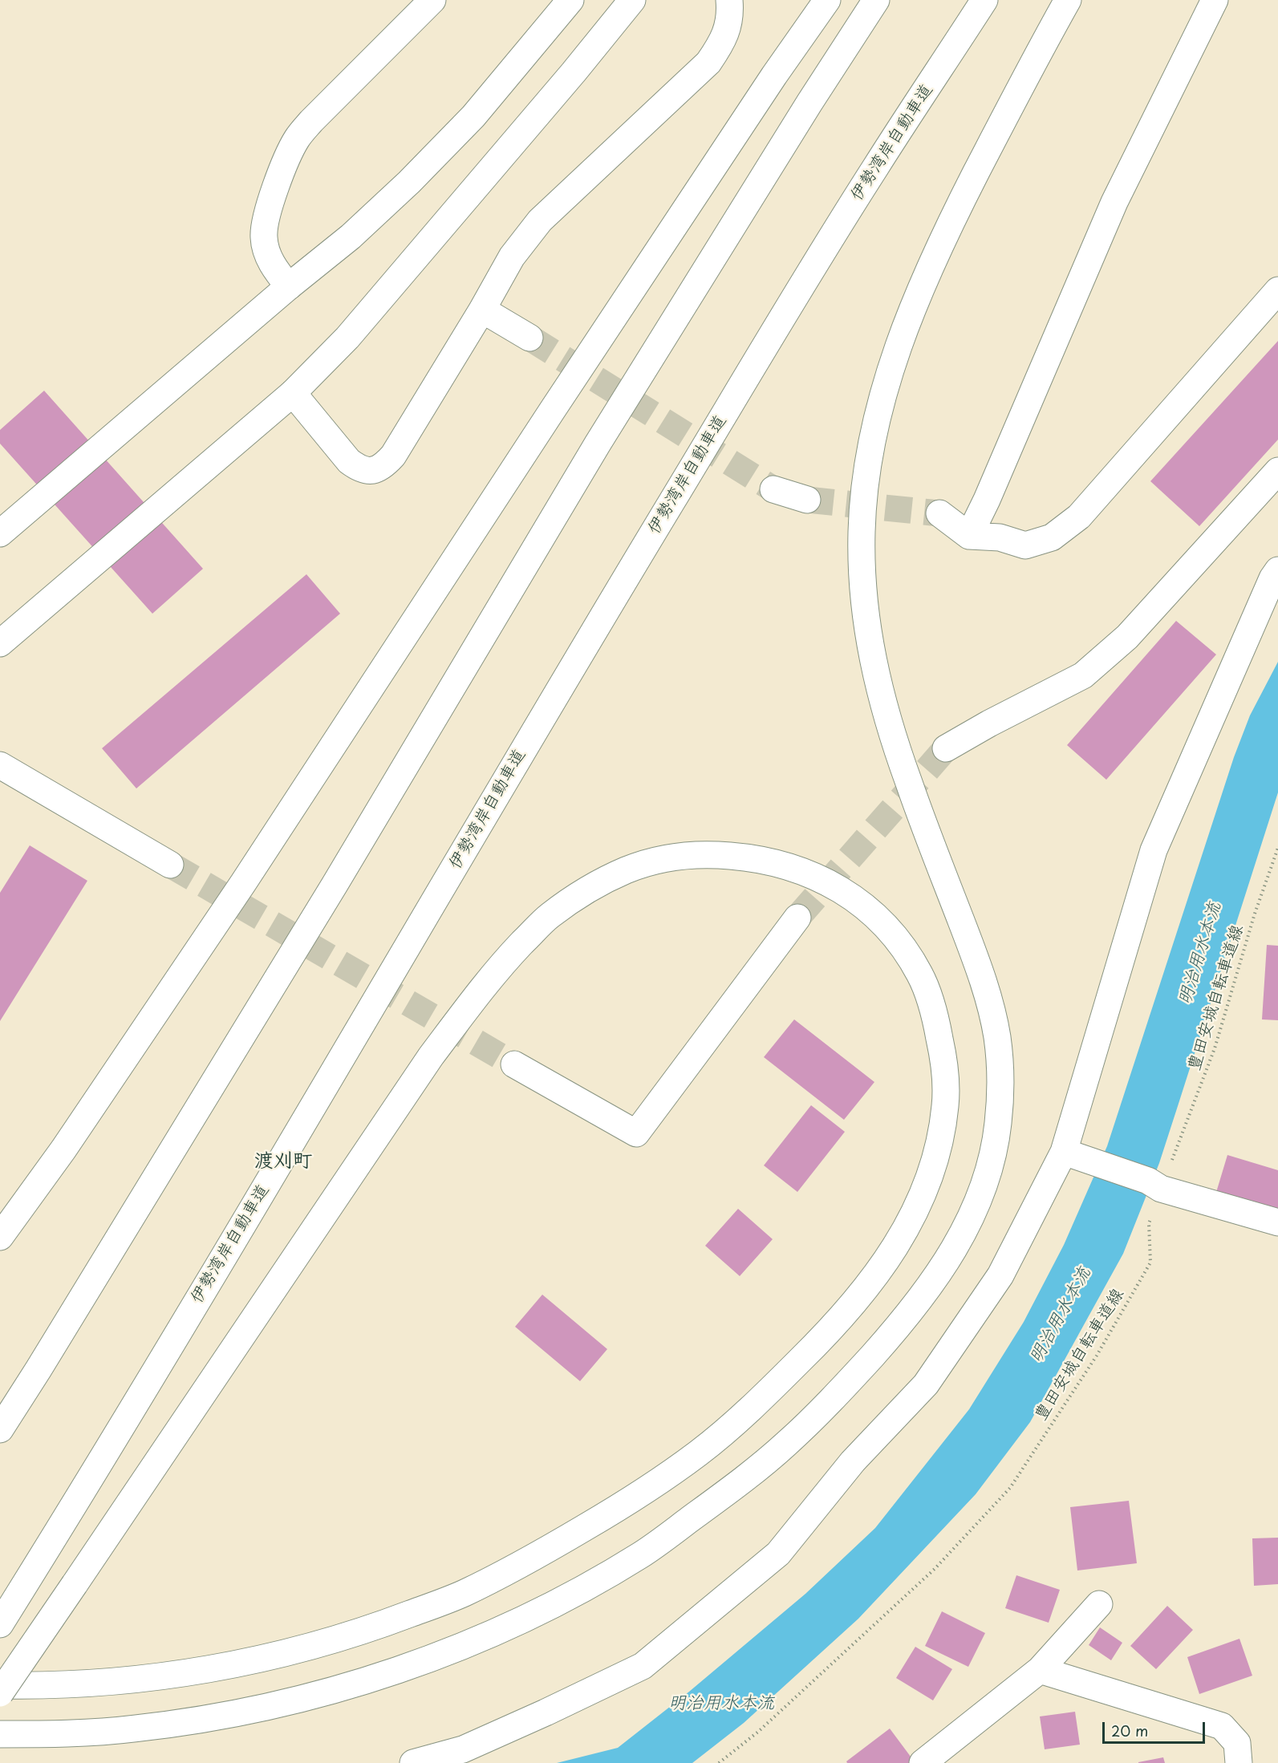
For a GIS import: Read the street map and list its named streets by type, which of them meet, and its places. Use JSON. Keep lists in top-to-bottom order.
{
  "streets": {
    "main road": ["伊勢湾岸自動車道"],
    "path": ["豊田安城自転車道線"]
  },
  "districts": ["渡刈町"],
  "water": ["明治用水本流"],
  "scale_bar": "20 m"
}
